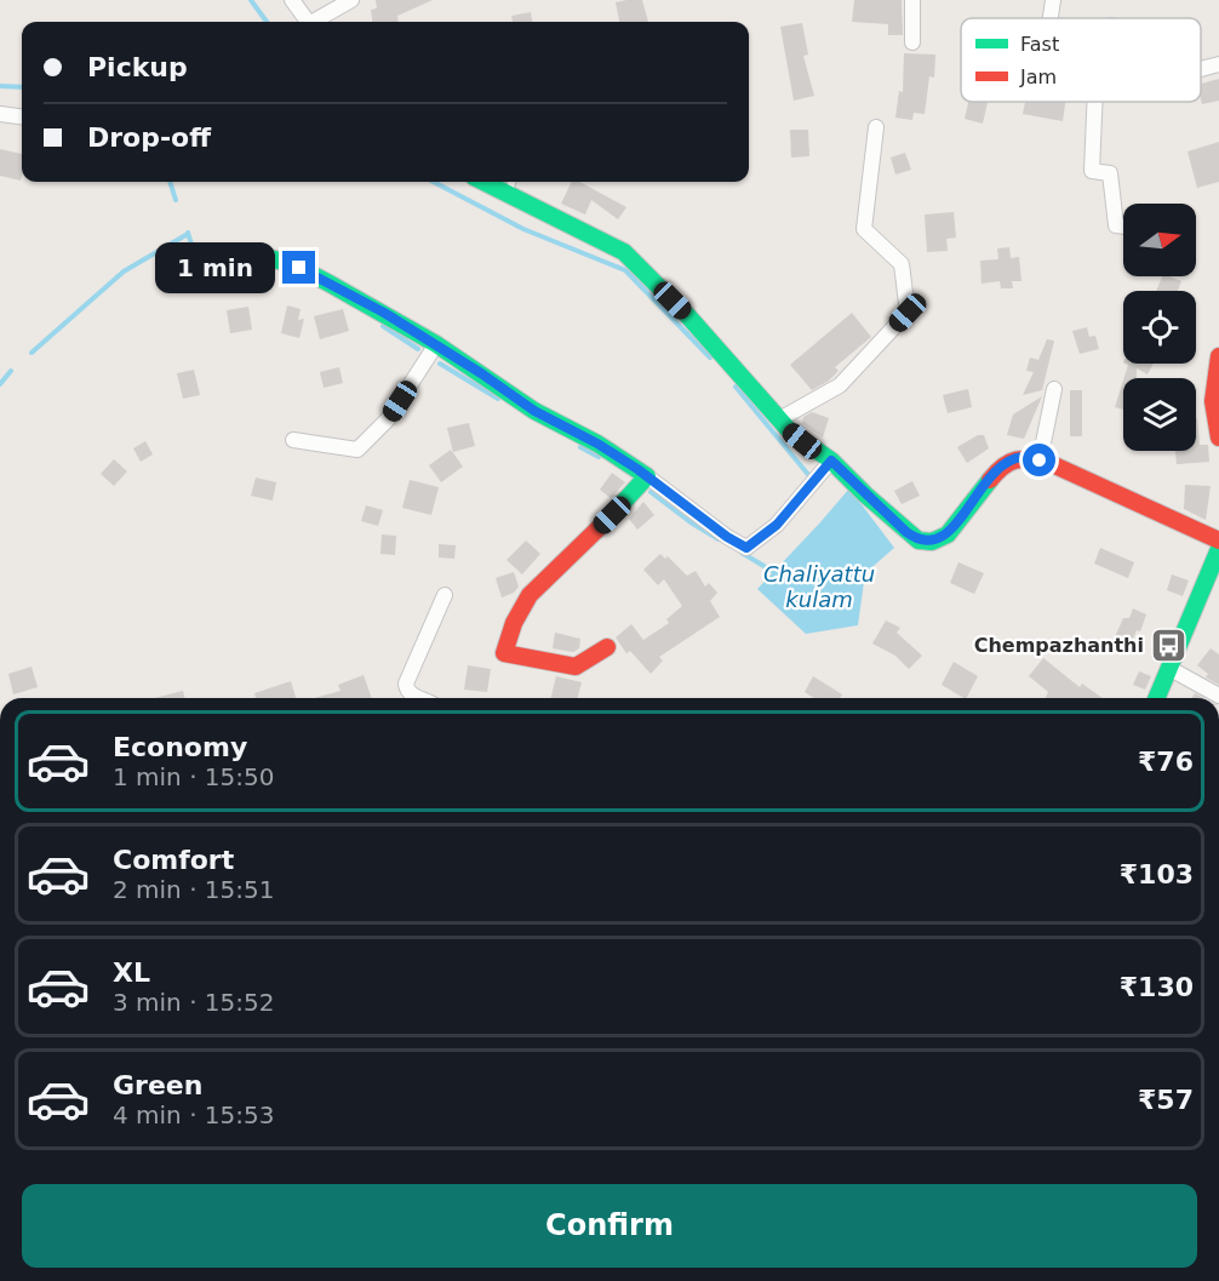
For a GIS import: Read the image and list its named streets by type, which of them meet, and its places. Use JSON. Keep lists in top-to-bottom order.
{
  "water": ["Chaliyattu kulam"],
  "places": {
    "bus stop": ["Chempazhanthi"]
  },
  "legend": ["Fast", "Jam"],
  "north": "right",
  "page": {
    "banner": ["Pickup", "Drop-off"],
    "bubble": "1 min",
    "list": [
      {
        "name": "Economy",
        "note": "1 min · 15:50",
        "value": "₹76"
      },
      {
        "name": "Comfort",
        "note": "2 min · 15:51",
        "value": "₹103"
      },
      {
        "name": "XL",
        "note": "3 min · 15:52",
        "value": "₹130"
      },
      {
        "name": "Green",
        "note": "4 min · 15:53",
        "value": "₹57"
      }
    ],
    "buttons": "Confirm"
  }
}
